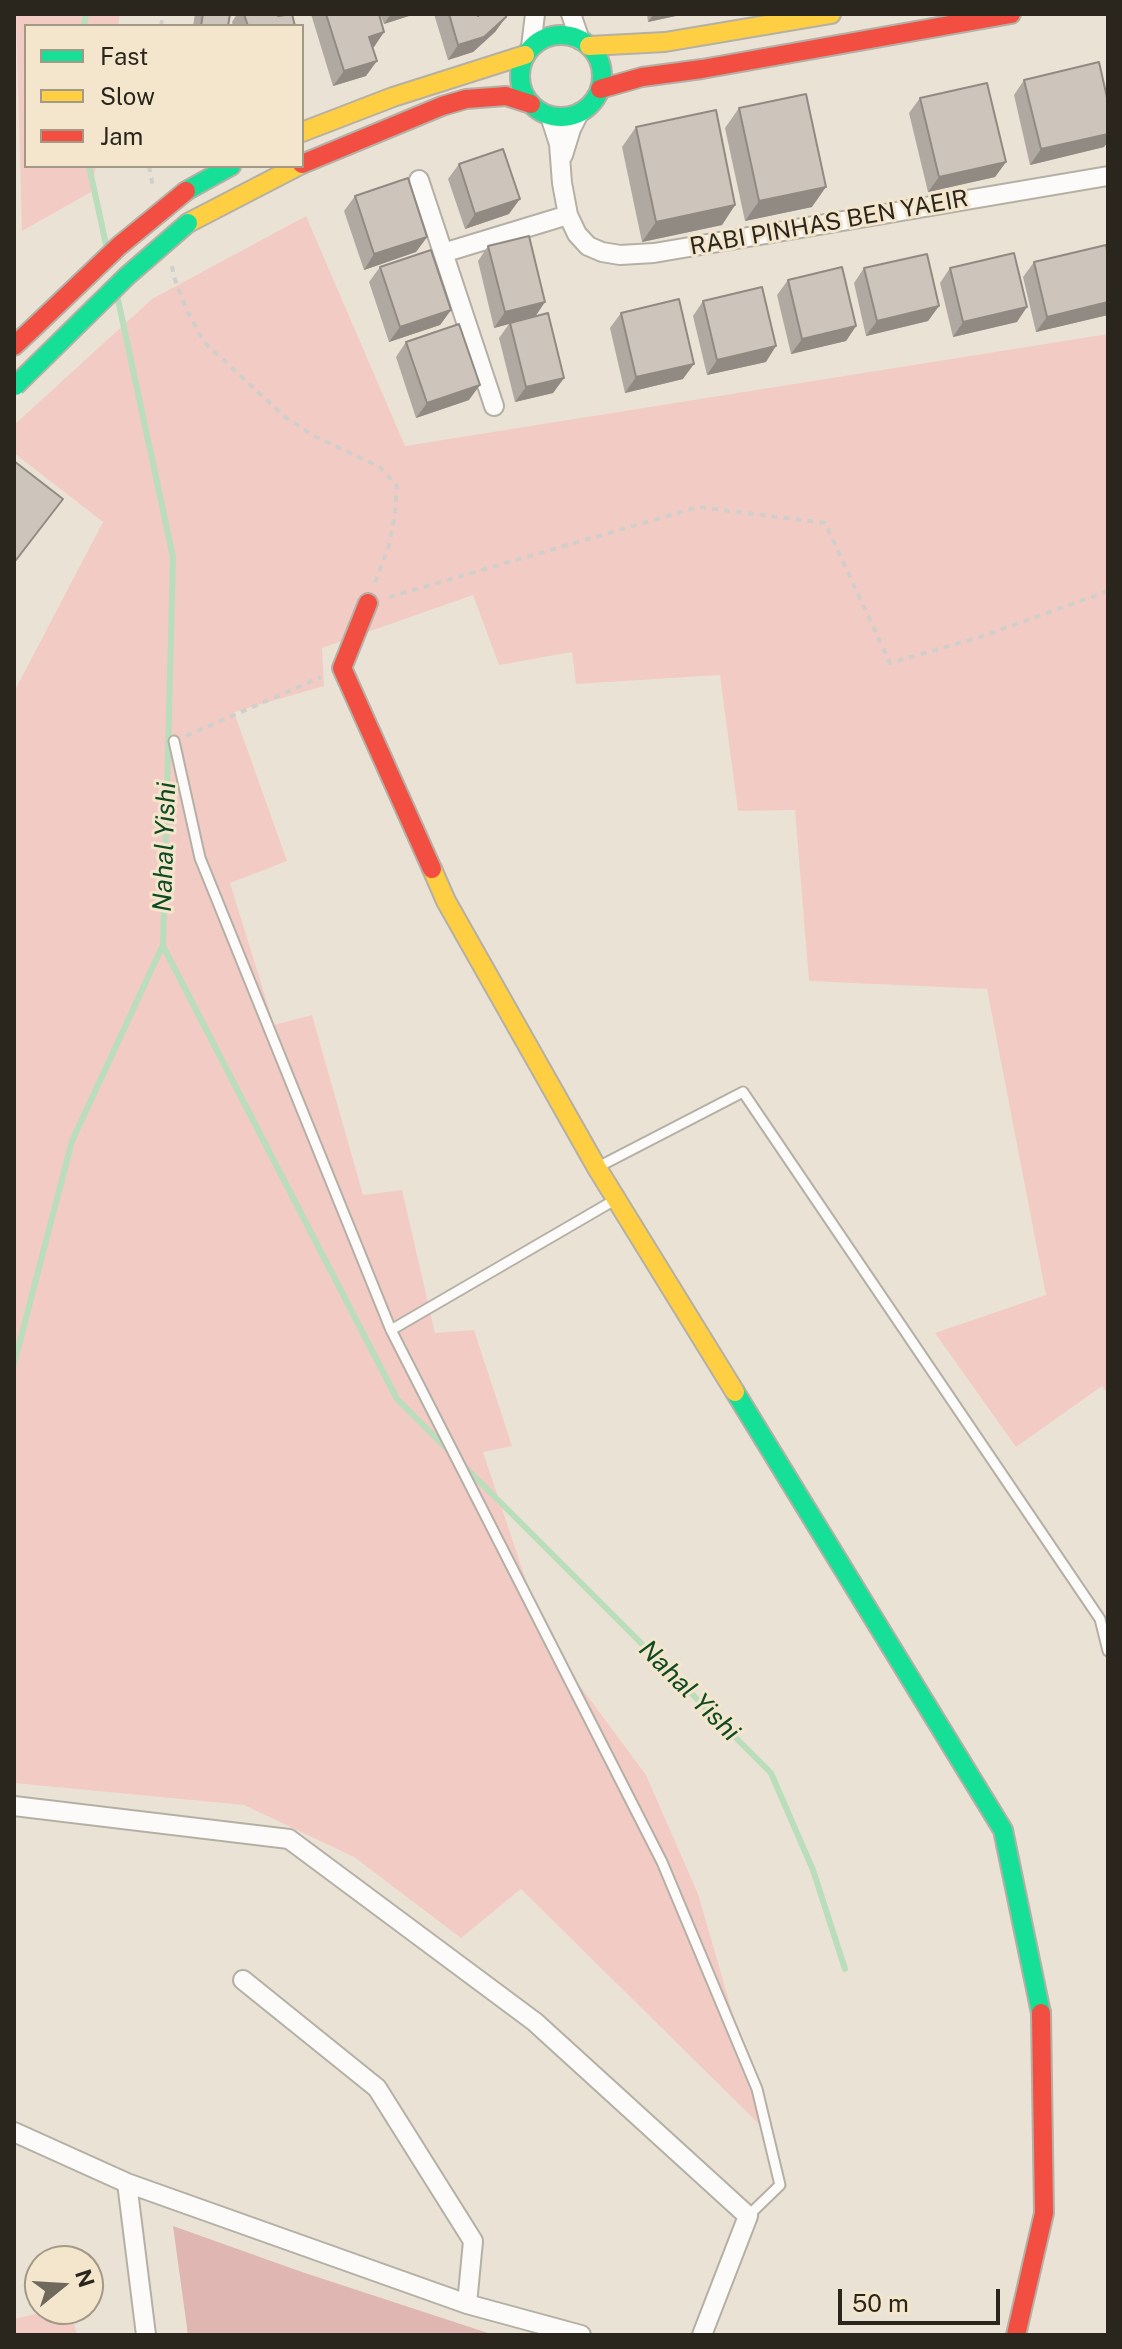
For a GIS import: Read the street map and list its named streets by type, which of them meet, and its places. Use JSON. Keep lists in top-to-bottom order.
{
  "streets": {
    "street": ["RABI PINHAS BEN YAEIR"]
  },
  "water": ["Nahal Yishi"],
  "legend": ["Fast", "Slow", "Jam"],
  "scale_bar": "50 m",
  "north": "right"
}
